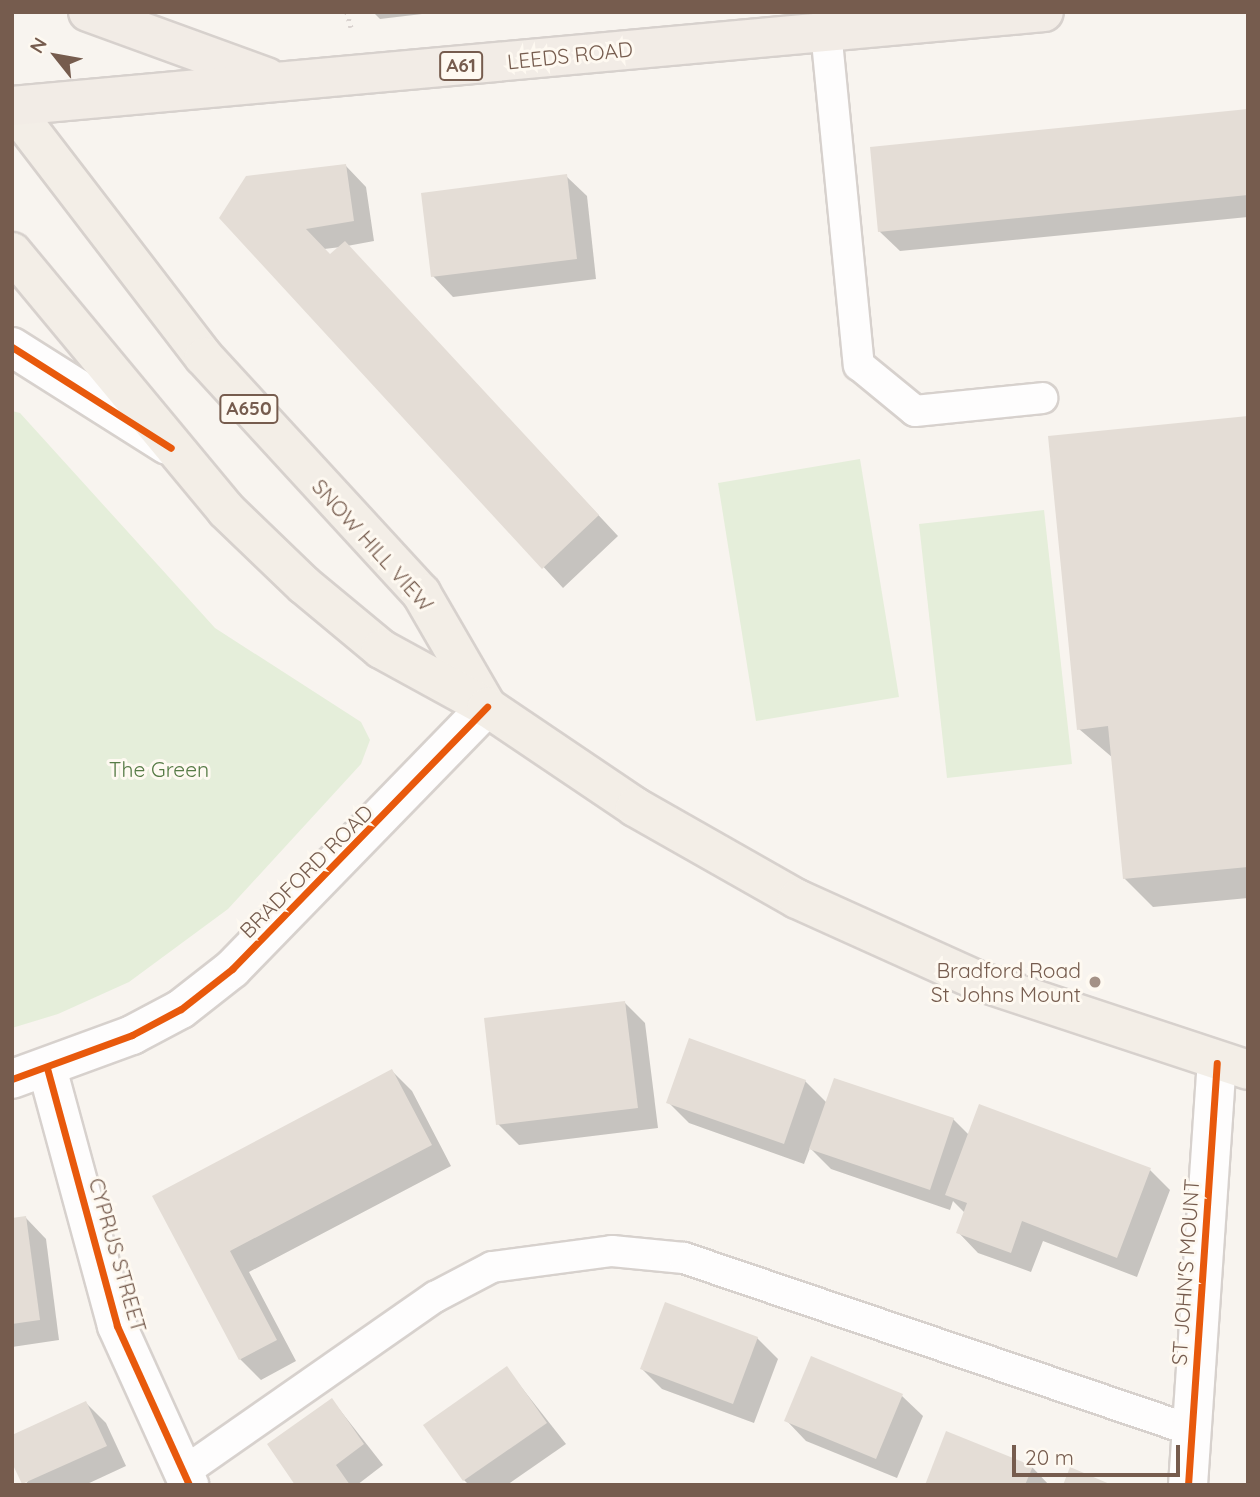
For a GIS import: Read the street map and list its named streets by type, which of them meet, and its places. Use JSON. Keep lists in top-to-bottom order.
{
  "streets": {
    "highway": ["LEEDS ROAD", "A61"],
    "main road": ["A650", "SNOW HILL VIEW"],
    "street": ["BRADFORD ROAD", "CYPRUS STREET", "ST JOHN'S MOUNT"]
  },
  "crossings": [
    ["LEEDS ROAD", "SNOW HILL VIEW"],
    ["A650", "SNOW HILL VIEW"],
    ["A650", "BRADFORD ROAD"],
    ["A650", "ST JOHN'S MOUNT"],
    ["SNOW HILL VIEW", "BRADFORD ROAD"],
    ["BRADFORD ROAD", "CYPRUS STREET"]
  ],
  "parks": ["The Green"],
  "places": ["Bradford Road St Johns Mount"],
  "scale_bar": "20 m",
  "north": "top left"
}
